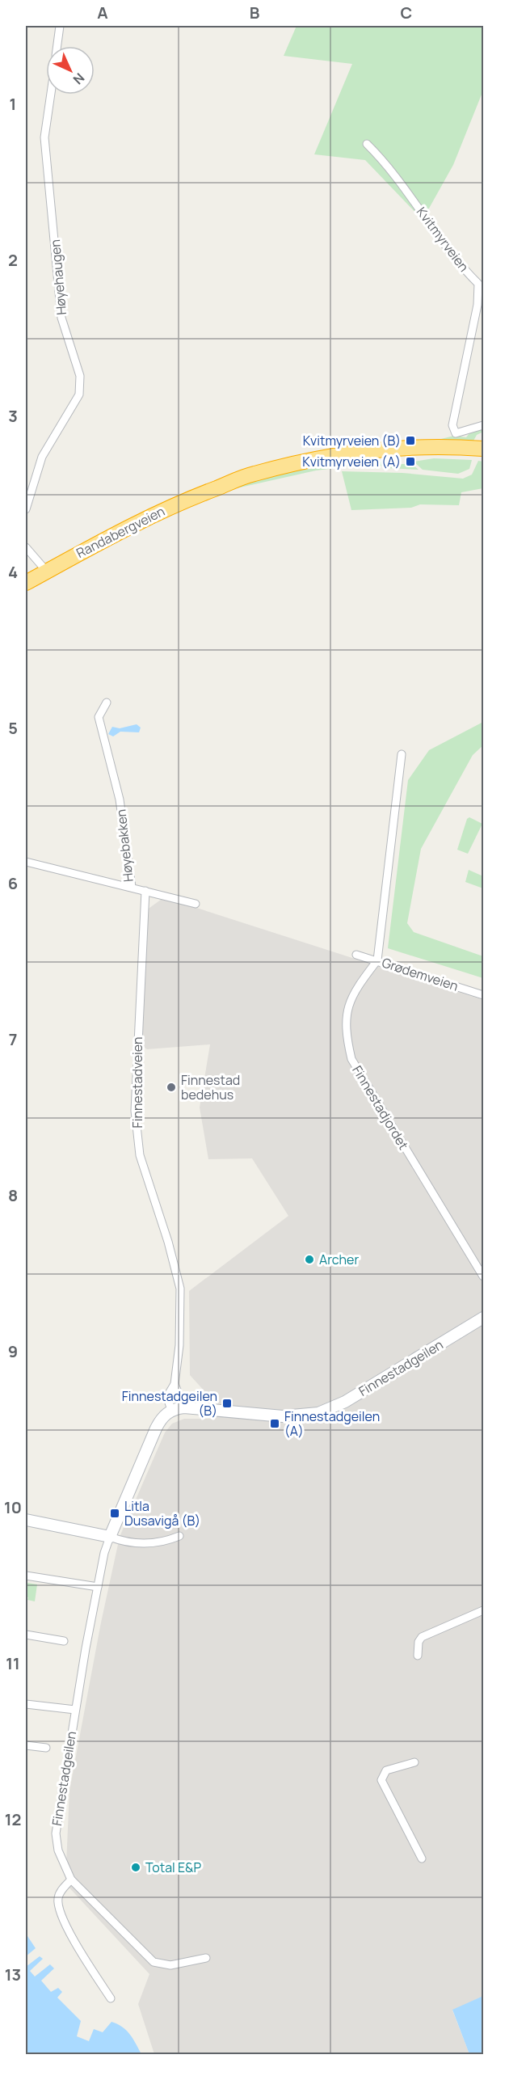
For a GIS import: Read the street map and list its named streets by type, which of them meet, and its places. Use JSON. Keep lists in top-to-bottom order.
{
  "streets": {
    "highway": ["Randabergveien"],
    "main road": ["Finnestadgeilen"],
    "street": [
      "Kvitmyrveien",
      "Høyehaugen",
      "Høyebakken",
      "Grødemveien",
      "Finnestadveien",
      "Finnestadjordet"
    ]
  },
  "crossings": [
    ["Grødemveien", "Finnestadjordet"],
    ["Finnestadveien", "Finnestadgeilen"]
  ],
  "places": {
    "transit": [
      "Kvitmyrveien (B)",
      "Kvitmyrveien (A)",
      "Finnestadgeilen (B)",
      "Finnestadgeilen (A)",
      "Litla Dusavigå (B)"
    ],
    "other": ["Finnestad bedehus", "Archer", "Total E&P"]
  },
  "north": "bottom right",
  "grid": {
    "columns": ["A", "B", "C"],
    "rows": [
      "1",
      "2",
      "3",
      "4",
      "5",
      "6",
      "7",
      "8",
      "9",
      "10",
      "11",
      "12",
      "13"
    ]
  }
}
